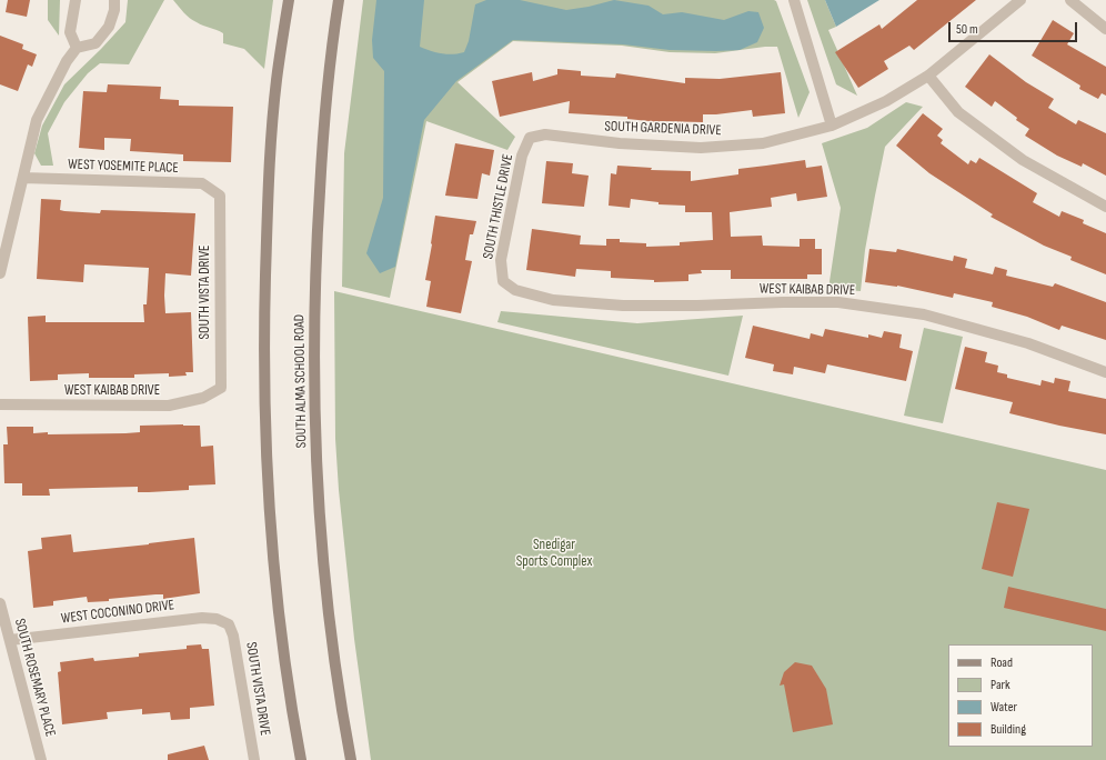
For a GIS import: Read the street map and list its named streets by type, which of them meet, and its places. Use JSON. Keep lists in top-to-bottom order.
{
  "streets": {
    "main road": ["SOUTH ALMA SCHOOL ROAD"],
    "street": [
      "SOUTH GARDENIA DRIVE",
      "WEST YOSEMITE PLACE",
      "SOUTH THISTLE DRIVE",
      "WEST KAIBAB DRIVE",
      "SOUTH VISTA DRIVE",
      "WEST COCONINO DRIVE",
      "SOUTH ROSEMARY PLACE"
    ]
  },
  "crossings": [
    ["SOUTH GARDENIA DRIVE", "SOUTH THISTLE DRIVE"],
    ["WEST YOSEMITE PLACE", "SOUTH VISTA DRIVE"],
    ["SOUTH THISTLE DRIVE", "WEST KAIBAB DRIVE"],
    ["WEST KAIBAB DRIVE", "SOUTH VISTA DRIVE"],
    ["SOUTH VISTA DRIVE", "WEST COCONINO DRIVE"],
    ["WEST COCONINO DRIVE", "SOUTH ROSEMARY PLACE"]
  ],
  "parks": ["Snedigar Sports Complex"],
  "legend": [
    "Road",
    "Park",
    "Water",
    "Building"
  ],
  "scale_bar": "50 m"
}
